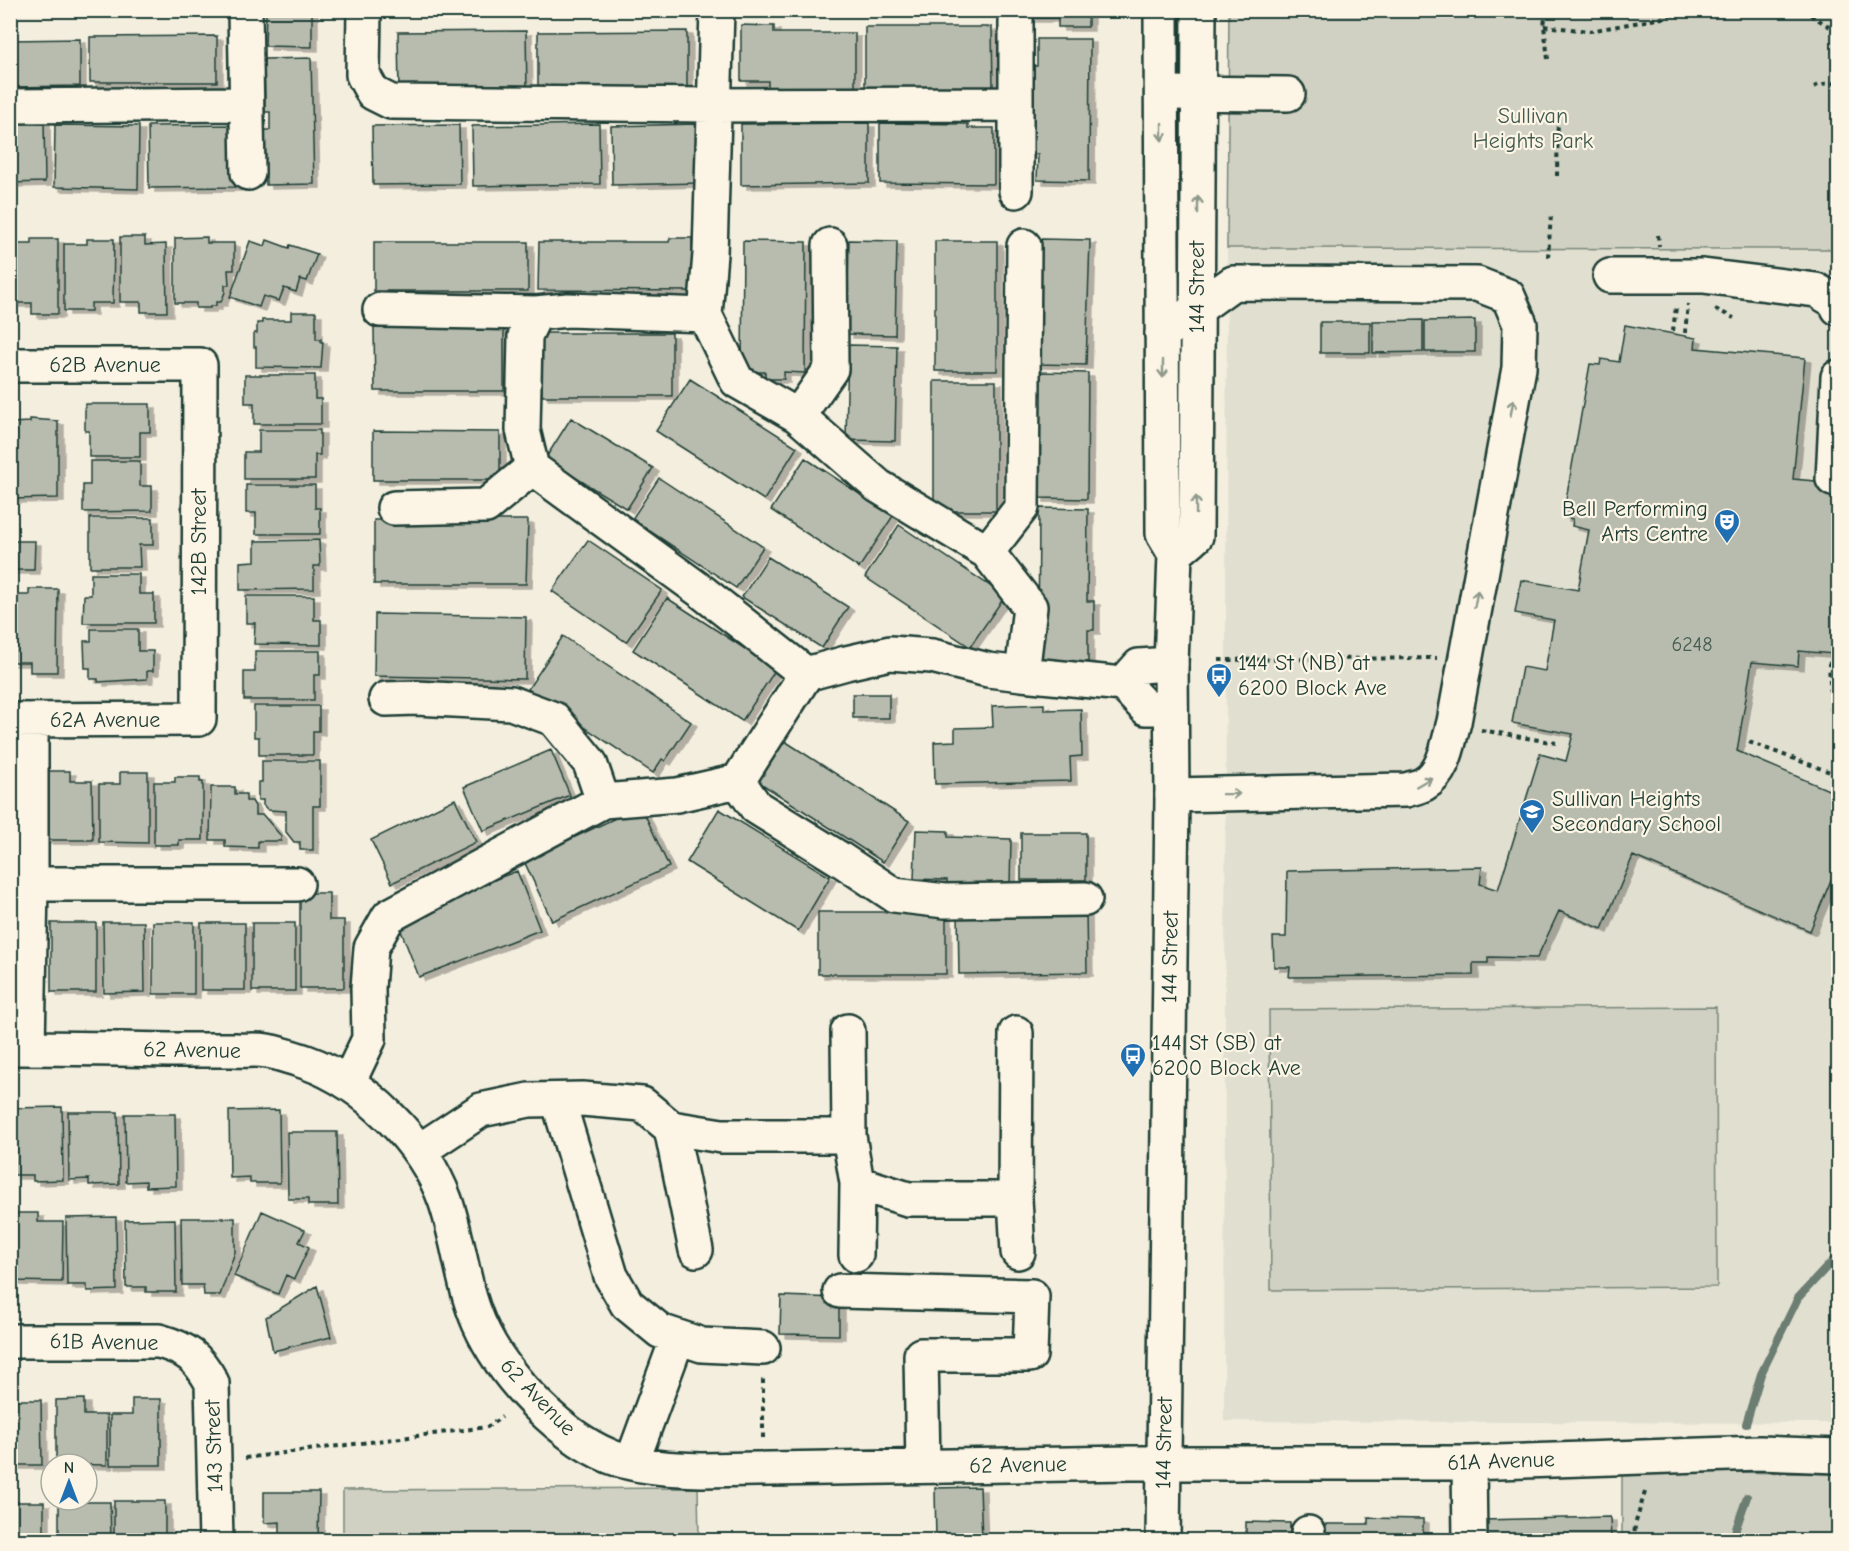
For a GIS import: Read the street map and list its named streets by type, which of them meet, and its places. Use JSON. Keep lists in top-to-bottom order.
{
  "streets": {
    "street": [
      "144 Street",
      "62B Avenue",
      "142B Street",
      "62A Avenue",
      "62 Avenue",
      "61B Avenue",
      "143 Street",
      "61A Avenue"
    ]
  },
  "crossings": [
    ["144 Street", "62 Avenue"],
    ["144 Street", "61A Avenue"],
    ["62B Avenue", "142B Street"],
    ["142B Street", "62A Avenue"],
    ["62 Avenue", "61A Avenue"],
    ["61B Avenue", "143 Street"]
  ],
  "parks": ["Sullivan Heights Park"],
  "places": {
    "theatre": ["Bell Performing Arts Centre"],
    "bus stop": ["144 St (NB) at 6200 Block Ave", "144 St (SB) at 6200 Block Ave"],
    "school or university": ["Sullivan Heights Secondary School"]
  },
  "house_numbers": ["6248"],
  "north": "top"
}
